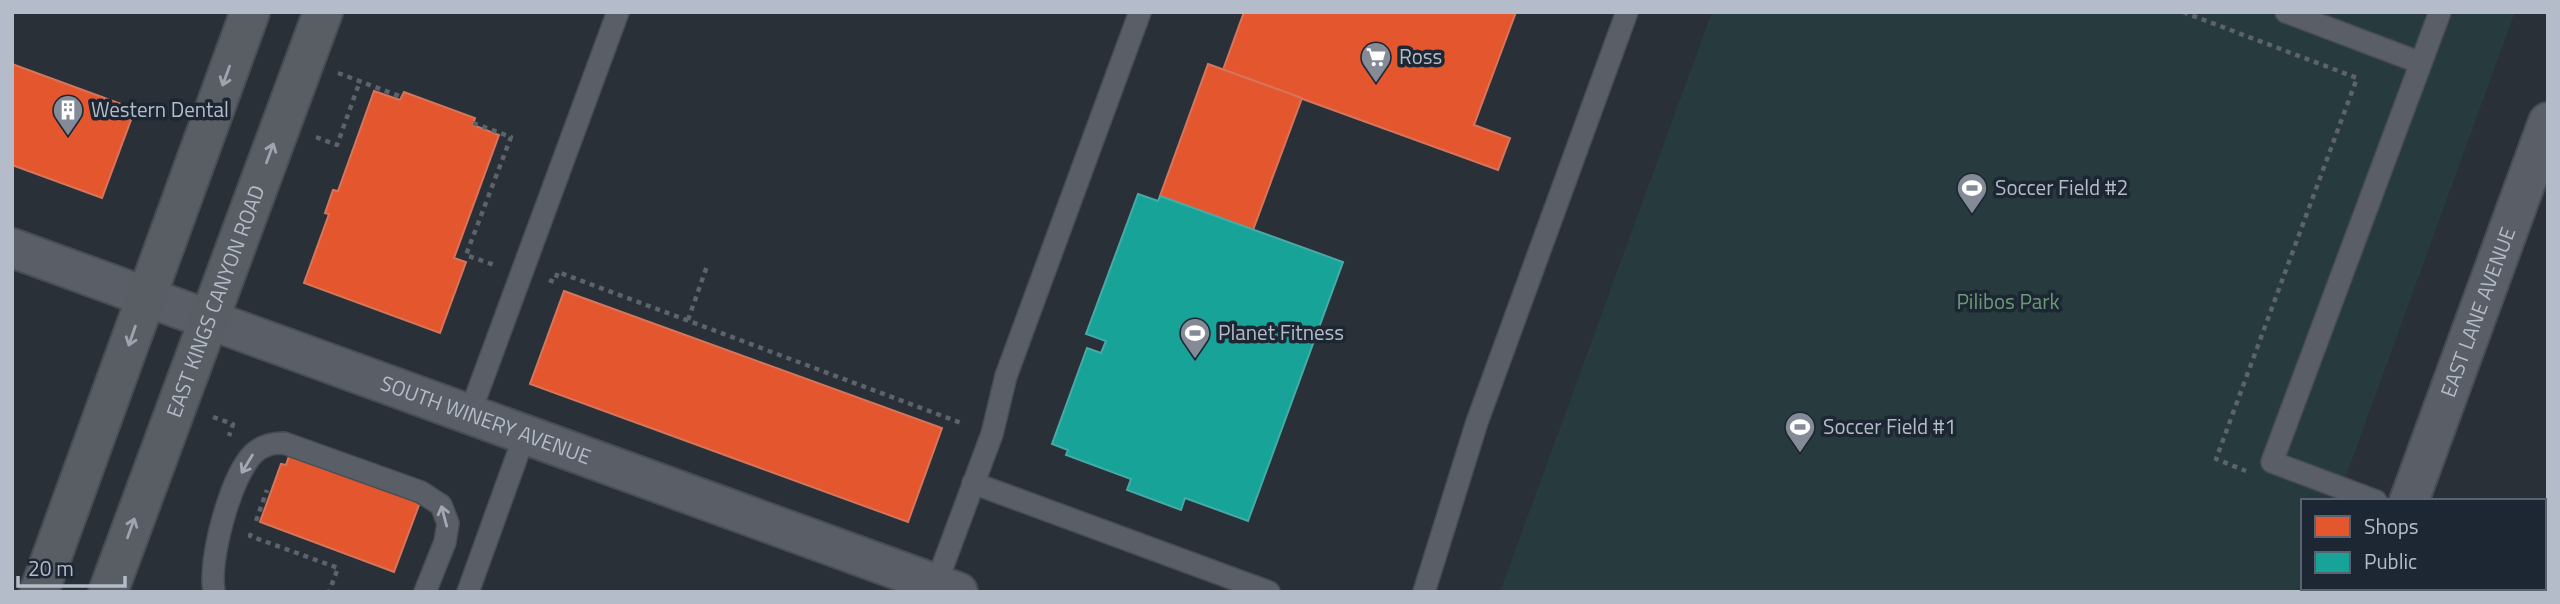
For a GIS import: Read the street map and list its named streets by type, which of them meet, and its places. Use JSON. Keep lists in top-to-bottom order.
{
  "streets": {
    "main road": ["EAST KINGS CANYON ROAD"],
    "street": ["EAST LANE AVENUE", "SOUTH WINERY AVENUE"]
  },
  "crossings": [
    ["EAST KINGS CANYON ROAD", "SOUTH WINERY AVENUE"]
  ],
  "parks": ["Pilibos Park"],
  "places": {
    "supermarket": ["Ross"],
    "building": ["Western Dental"],
    "sports": ["Soccer Field #2", "Planet Fitness", "Soccer Field #1"]
  },
  "legend": ["Shops", "Public"],
  "scale_bar": "20 m"
}
